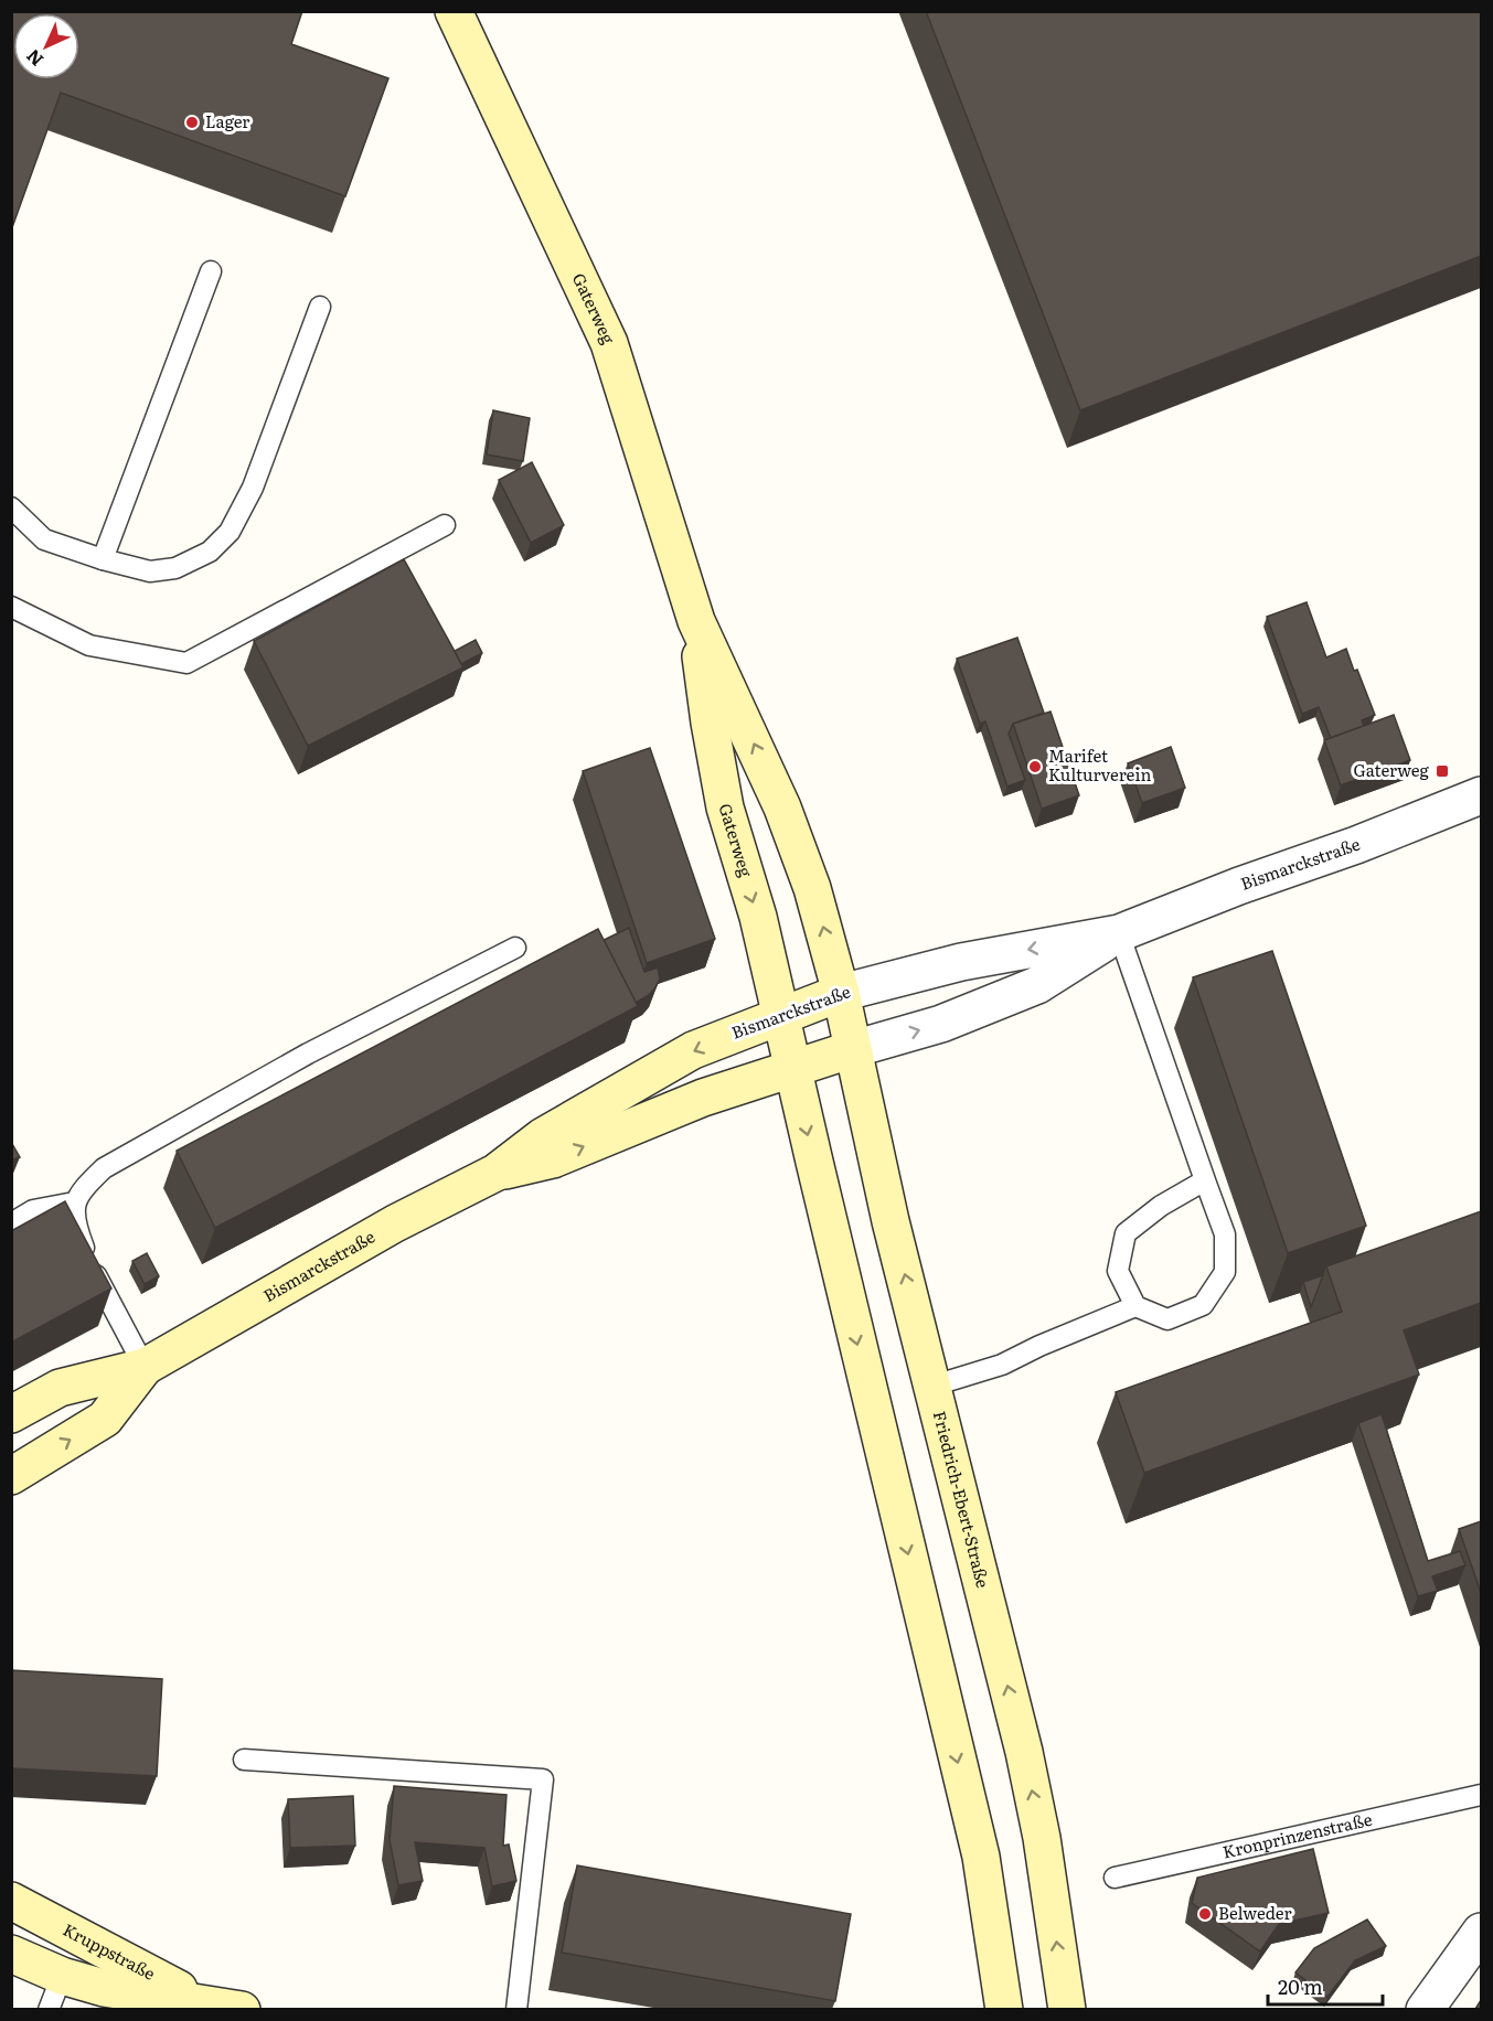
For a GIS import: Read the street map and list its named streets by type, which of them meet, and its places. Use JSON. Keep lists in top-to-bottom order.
{
  "streets": {
    "main road": [
      "Gaterweg",
      "Bismarckstraße",
      "Friedrich-Ebert-Straße",
      "Kruppstraße"
    ],
    "lane": ["Kronprinzenstraße"]
  },
  "crossings": [
    ["Gaterweg", "Bismarckstraße"],
    ["Gaterweg", "Friedrich-Ebert-Straße"],
    ["Bismarckstraße", "Friedrich-Ebert-Straße"]
  ],
  "places": {
    "other": ["Lager", "Marifet Kulturverein", "Belweder"],
    "transit": ["Gaterweg"]
  },
  "scale_bar": "20 m",
  "north": "bottom left"
}
